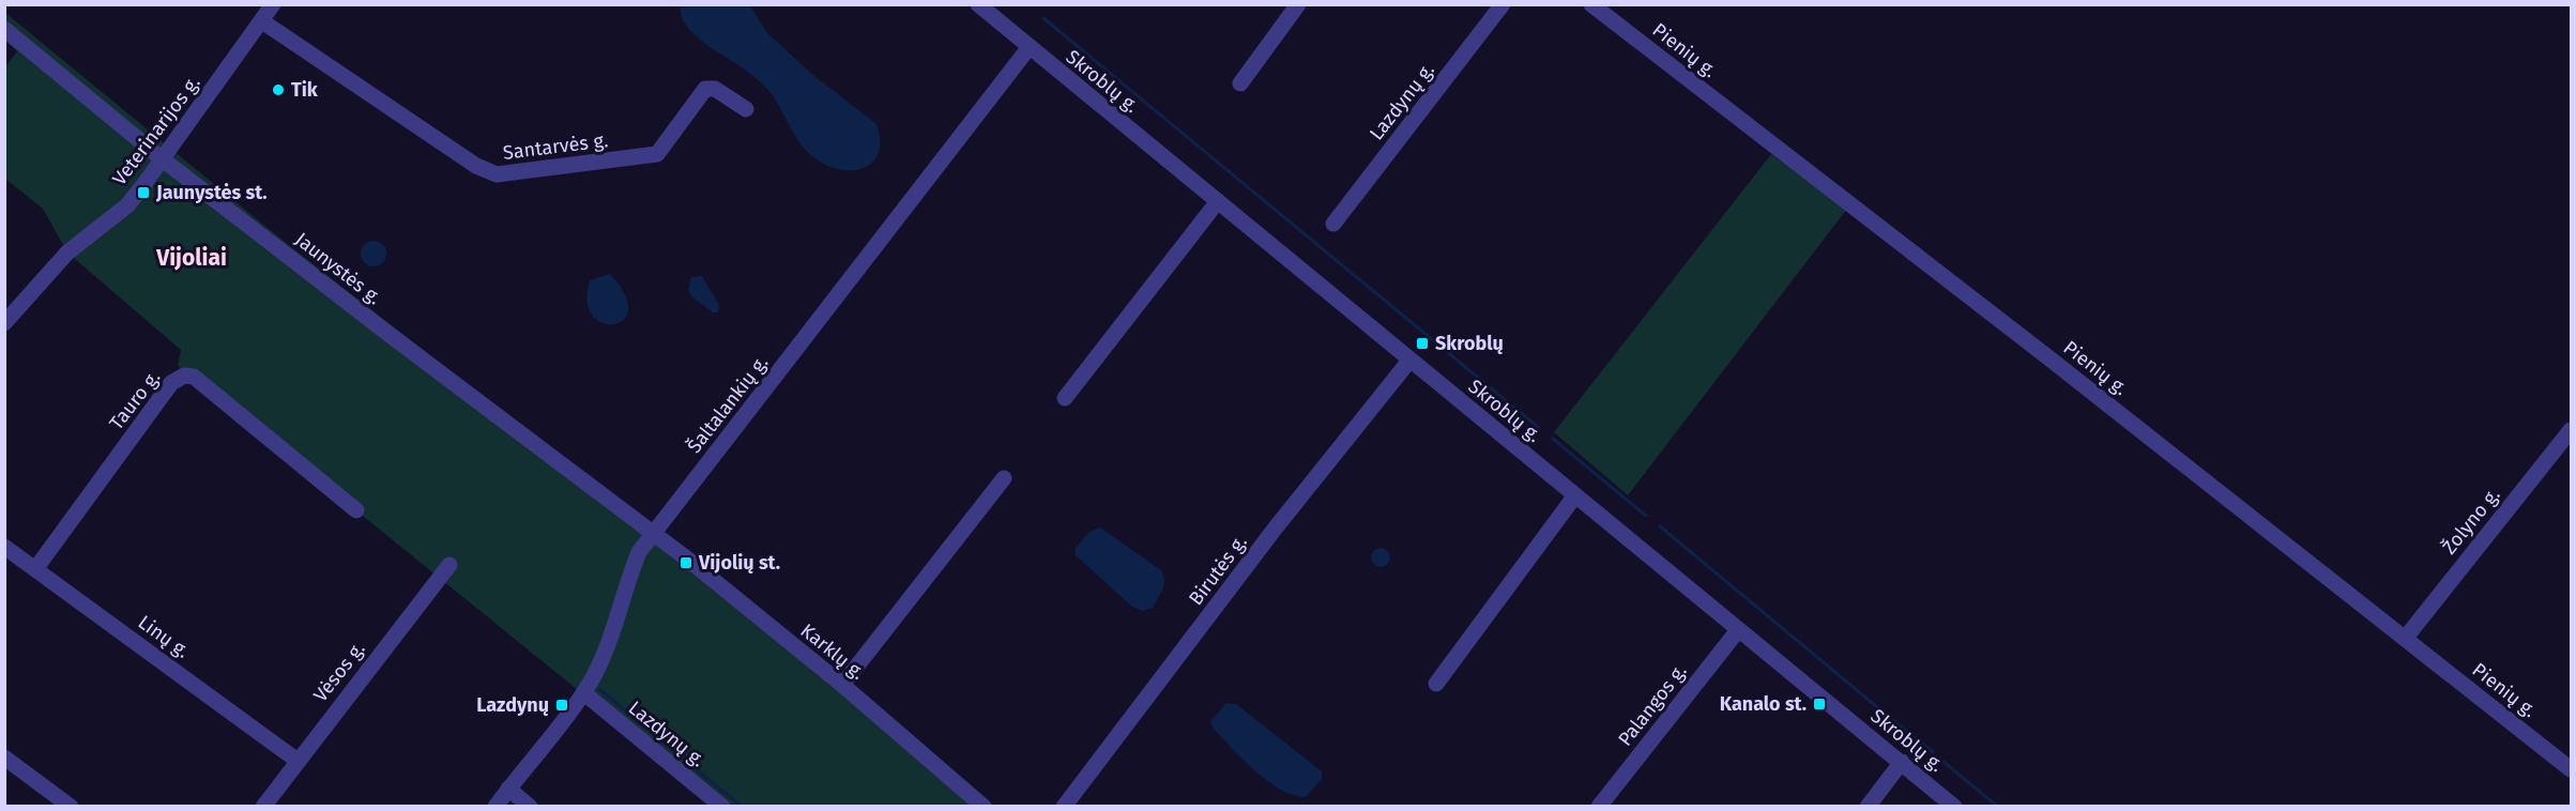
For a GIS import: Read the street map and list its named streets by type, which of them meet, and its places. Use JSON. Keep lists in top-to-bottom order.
{
  "streets": {
    "street": [
      "Pienių g.",
      "Skroblų g.",
      "Lazdynų g.",
      "Veterinarijos g.",
      "Santarvės g.",
      "Jaunystės g.",
      "Tauro g.",
      "Šaltalankių g.",
      "Žolyno g.",
      "Birutės g.",
      "Linų g.",
      "Karklų g.",
      "Vėsos g.",
      "Palangos g."
    ]
  },
  "crossings": [
    ["Pienių g.", "Žolyno g."],
    ["Skroblų g.", "Šaltalankių g."],
    ["Skroblų g.", "Birutės g."],
    ["Skroblų g.", "Palangos g."],
    ["Lazdynų g.", "Šaltalankių g."],
    ["Veterinarijos g.", "Santarvės g."],
    ["Veterinarijos g.", "Jaunystės g."],
    ["Jaunystės g.", "Šaltalankių g."],
    ["Jaunystės g.", "Karklų g."],
    ["Tauro g.", "Linų g."],
    ["Šaltalankių g.", "Karklų g."],
    ["Linų g.", "Vėsos g."]
  ],
  "districts": ["Vijoliai"],
  "places": {
    "other": ["Tik"],
    "transit": [
      "Jaunystės st.",
      "Skroblų",
      "Vijolių st.",
      "Kanalo st.",
      "Lazdynų"
    ]
  }
}
